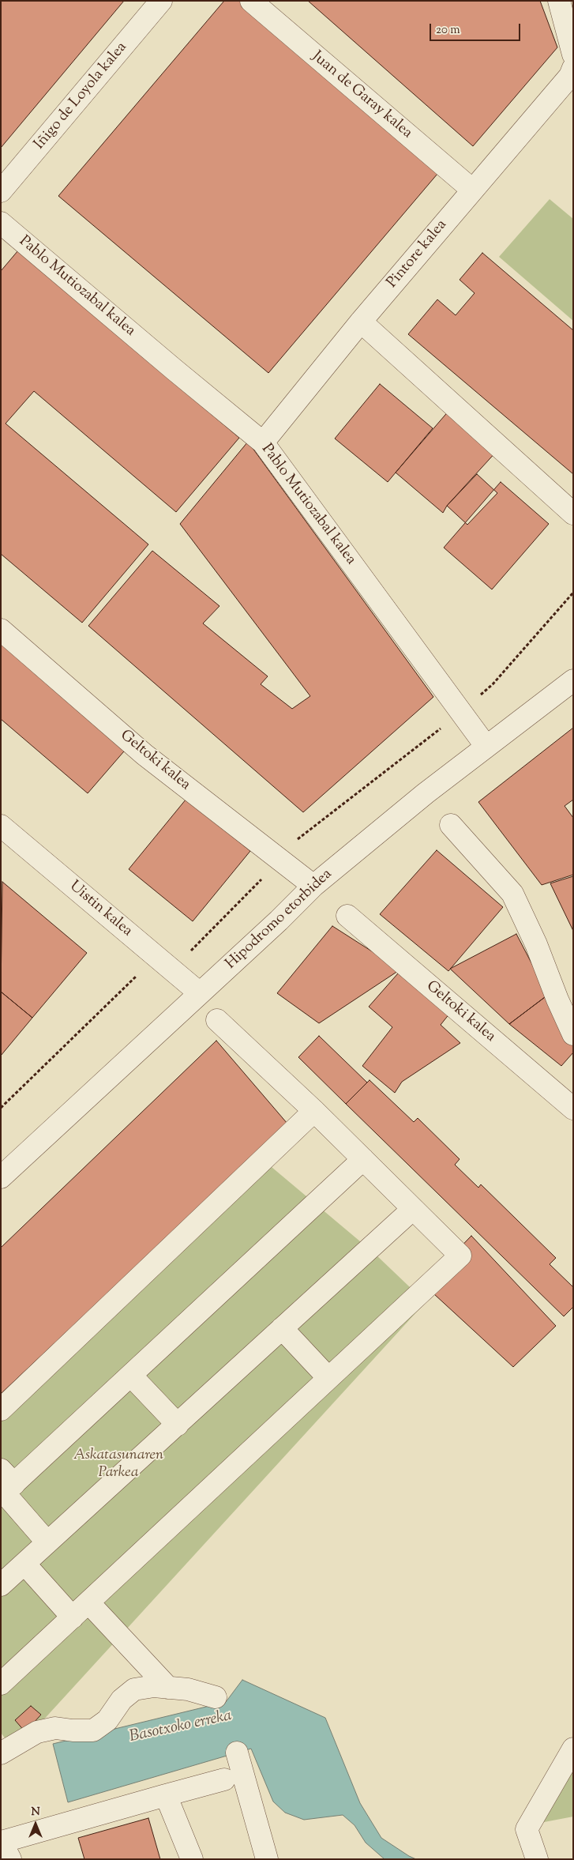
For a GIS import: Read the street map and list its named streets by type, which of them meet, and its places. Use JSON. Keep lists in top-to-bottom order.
{
  "streets": {
    "street": [
      "Juan de Garay kalea",
      "Iñigo de Loyola kalea",
      "Pintore kalea",
      "Pablo Mutiozabal kalea",
      "Geltoki kalea",
      "Uistin kalea",
      "Hipodromo etorbidea"
    ]
  },
  "crossings": [
    ["Juan de Garay kalea", "Pintore kalea"],
    ["Pintore kalea", "Pablo Mutiozabal kalea"],
    ["Pablo Mutiozabal kalea", "Hipodromo etorbidea"],
    ["Geltoki kalea", "Hipodromo etorbidea"],
    ["Uistin kalea", "Hipodromo etorbidea"]
  ],
  "water": ["Basotxoko erreka"],
  "parks": ["Askatasunaren Parkea"],
  "scale_bar": "20 m",
  "north": "top"
}
